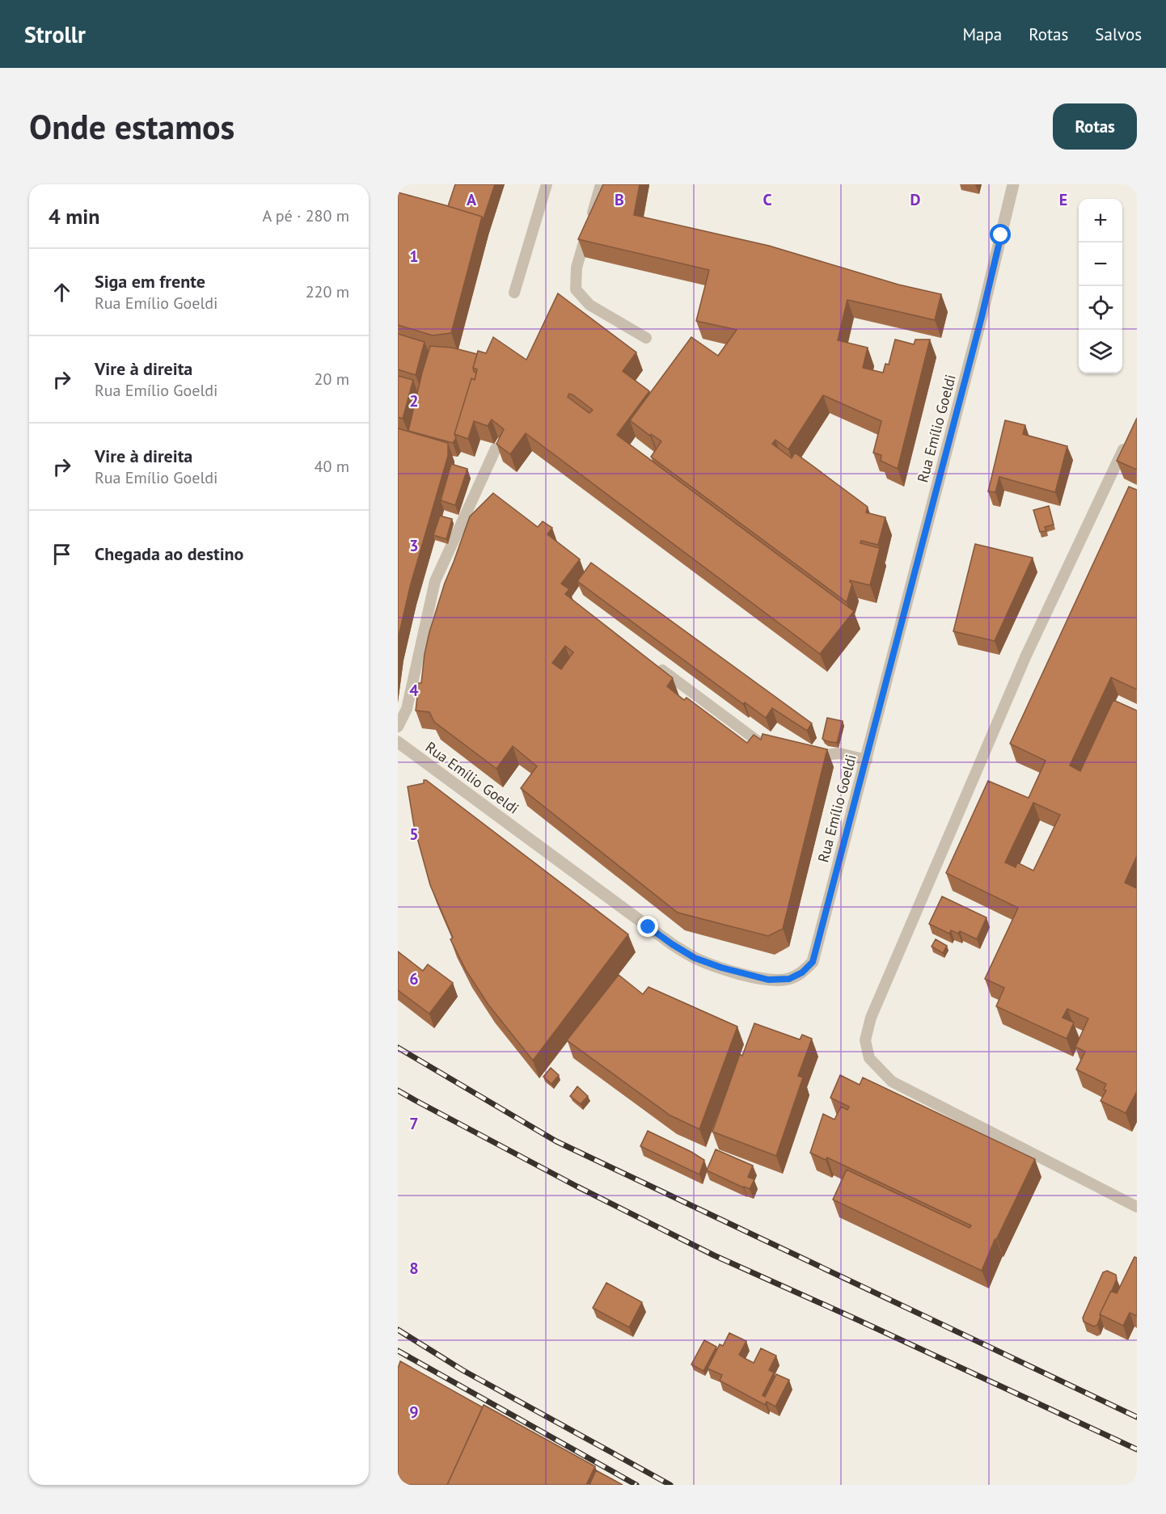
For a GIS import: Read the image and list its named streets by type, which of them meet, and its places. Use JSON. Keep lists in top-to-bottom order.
{
  "streets": {
    "street": ["Rua Emílio Goeldi"]
  },
  "page": {
    "header": "Strollr",
    "nav": ["Mapa", "Rotas", "Salvos"],
    "buttons": "Rotas",
    "title": "Onde estamos",
    "heading": ["4 min", "A pé · 280 m"],
    "map_buttons": ["+", "−"],
    "list": [
      ["Siga em frente", "Rua Emílio Goeldi", "220 m"],
      ["Vire à direita", "Rua Emílio Goeldi", "20 m"],
      ["Vire à direita", "Rua Emílio Goeldi", "40 m"],
      "Chegada ao destino"
    ]
  },
  "grid": {
    "columns": [
      "A",
      "B",
      "C",
      "D",
      "E"
    ],
    "rows": [
      "1",
      "2",
      "3",
      "4",
      "5",
      "6",
      "7",
      "8",
      "9"
    ]
  }
}
